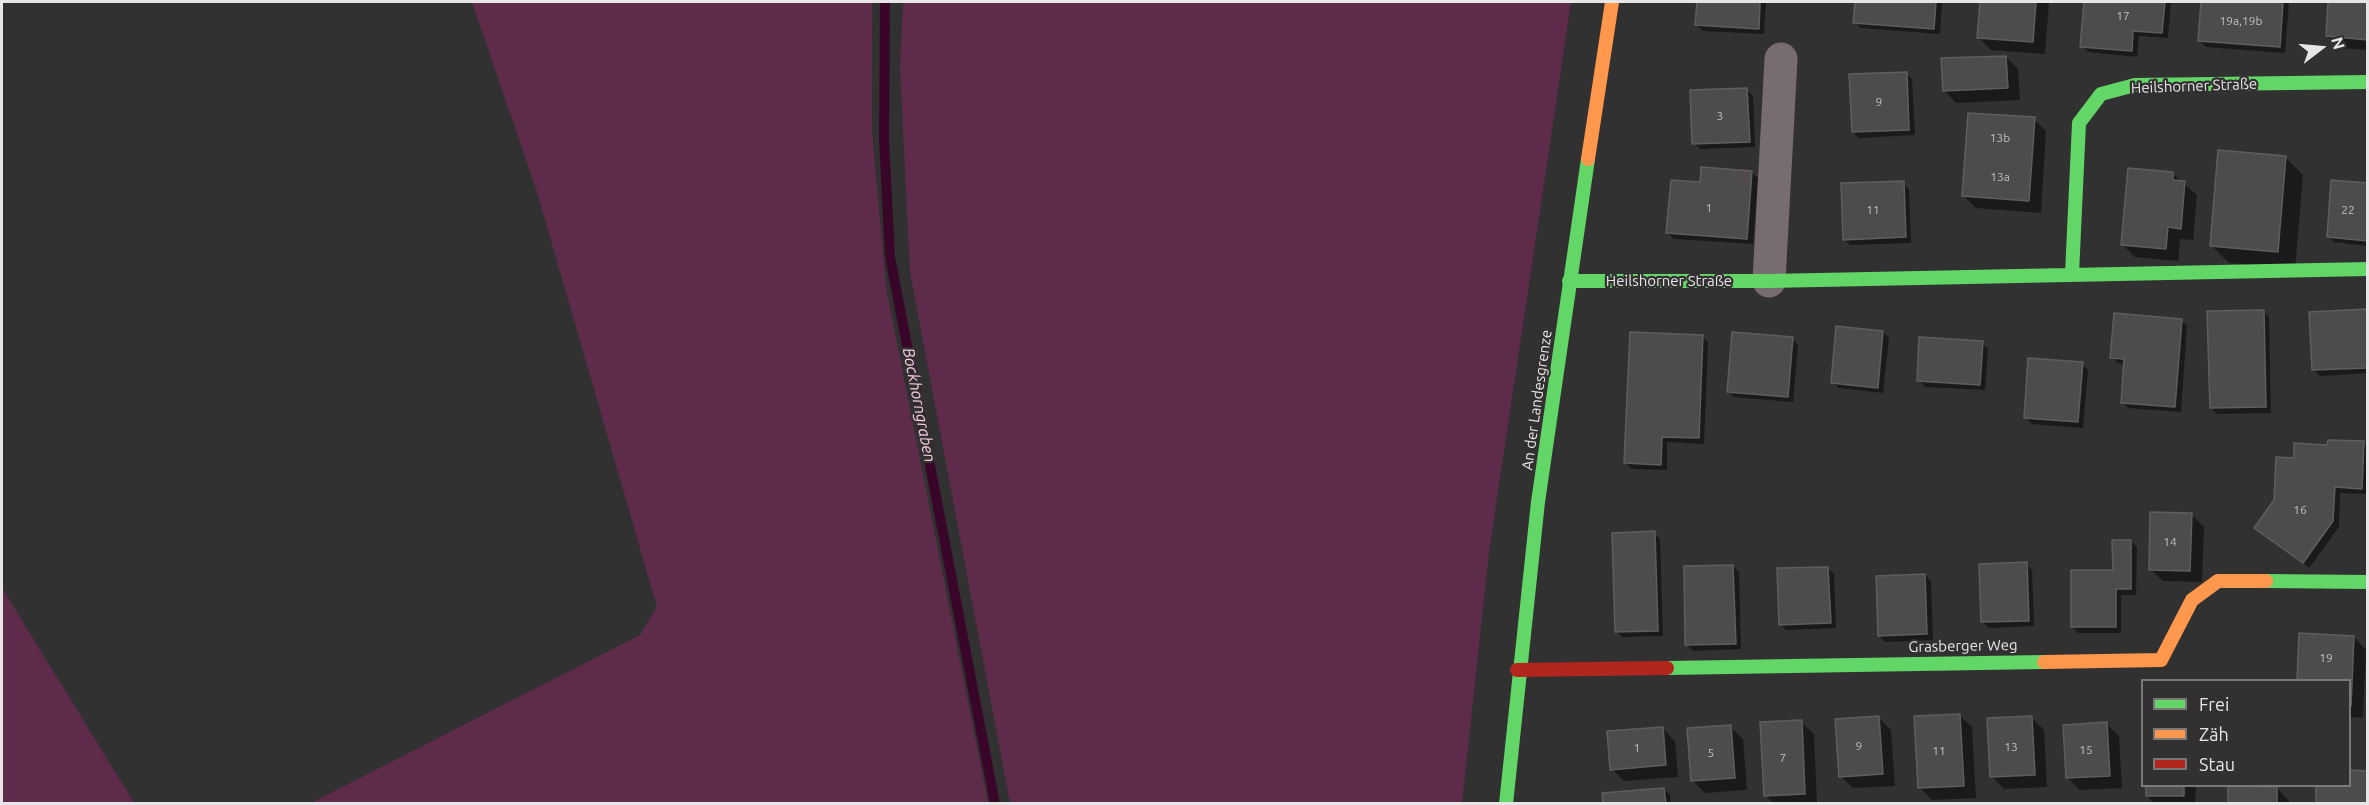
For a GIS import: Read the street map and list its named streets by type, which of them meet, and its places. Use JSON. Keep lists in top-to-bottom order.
{
  "streets": {
    "street": ["Heilshorner Straße", "An der Landesgrenze", "Grasberger Weg"]
  },
  "crossings": [
    ["Heilshorner Straße", "An der Landesgrenze"],
    ["An der Landesgrenze", "Grasberger Weg"]
  ],
  "water": ["Bockhorngraben"],
  "house_numbers": [
    "17",
    "19a,19b",
    "9",
    "3",
    "13b",
    "13a",
    "1",
    "11",
    "22",
    "16",
    "14",
    "19",
    "9",
    "13",
    "1",
    "15",
    "11",
    "5",
    "7"
  ],
  "legend": ["Frei", "Zäh", "Stau"],
  "north": "right"
}
